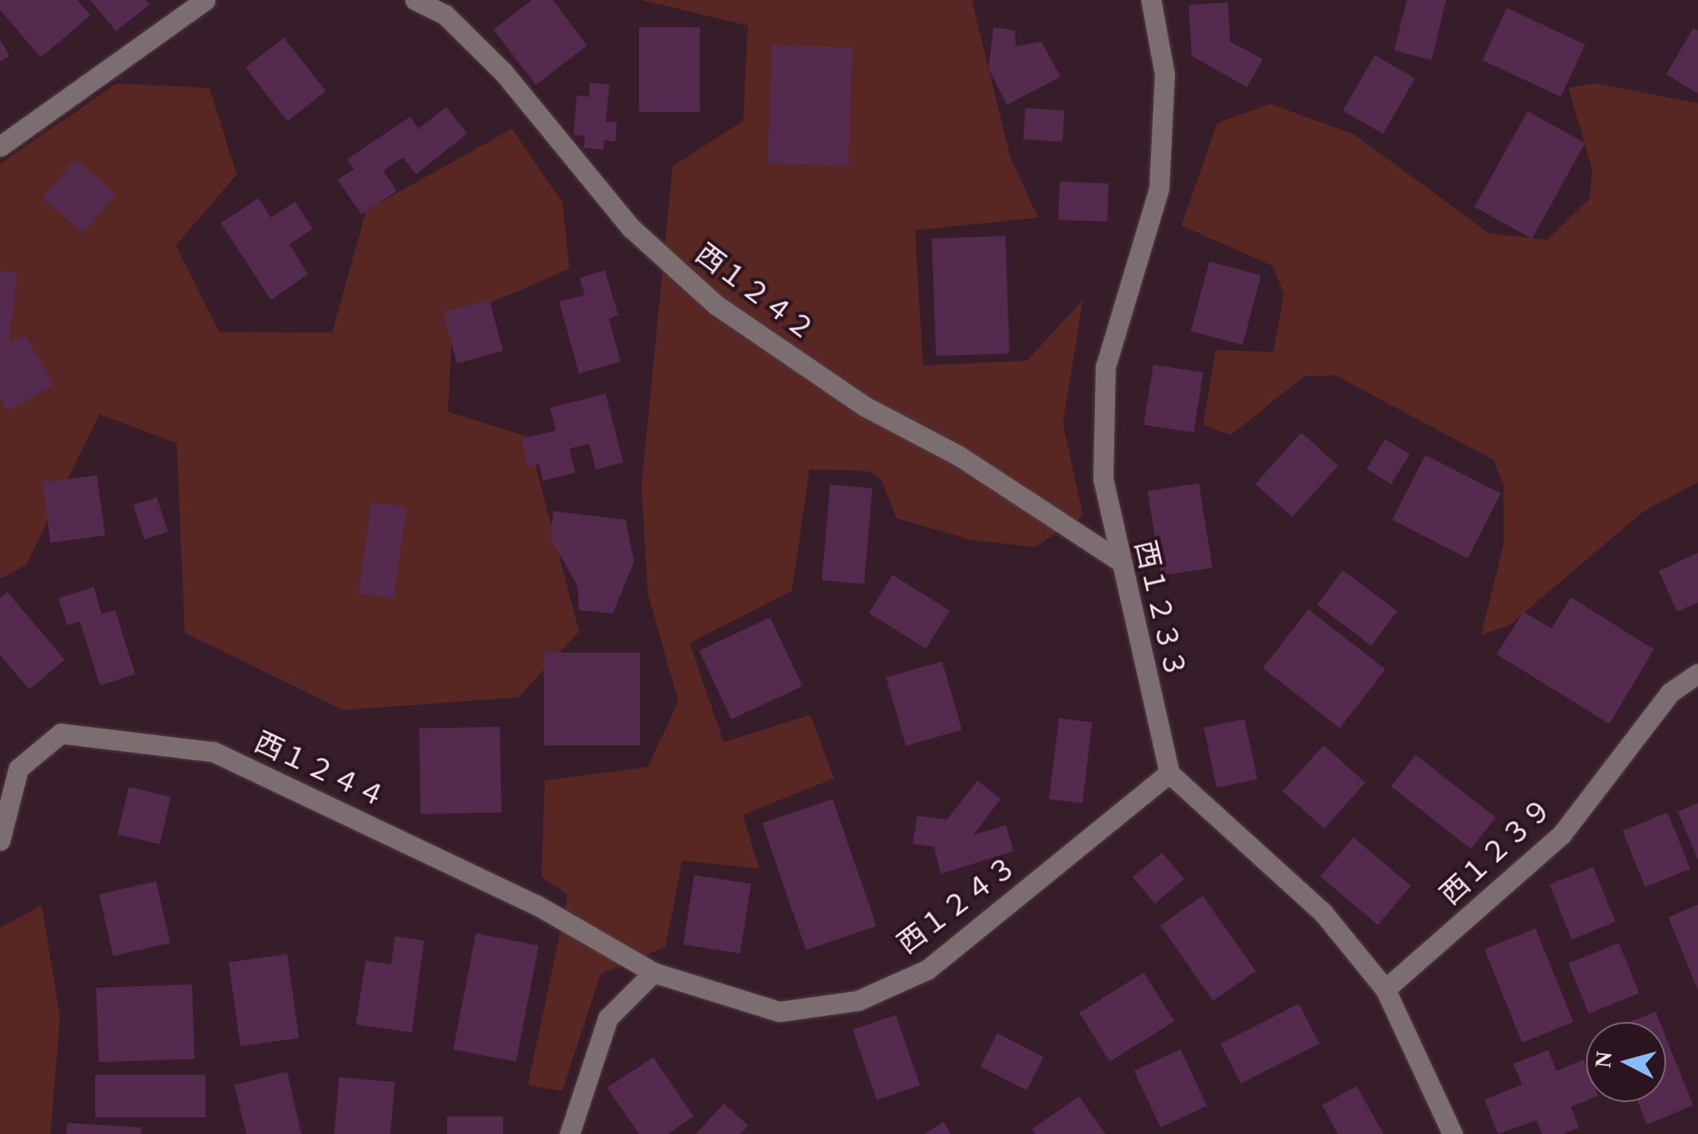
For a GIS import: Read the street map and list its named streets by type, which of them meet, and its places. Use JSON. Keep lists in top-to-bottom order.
{
  "streets": {
    "street": [
      "西１２４２",
      "西１２３３",
      "西１２４４",
      "西１２３９",
      "西１２４３"
    ]
  },
  "crossings": [
    ["西１２４２", "西１２３３"],
    ["西１２３３", "西１２４３"],
    ["西１２４４", "西１２４３"]
  ],
  "north": "left"
}
